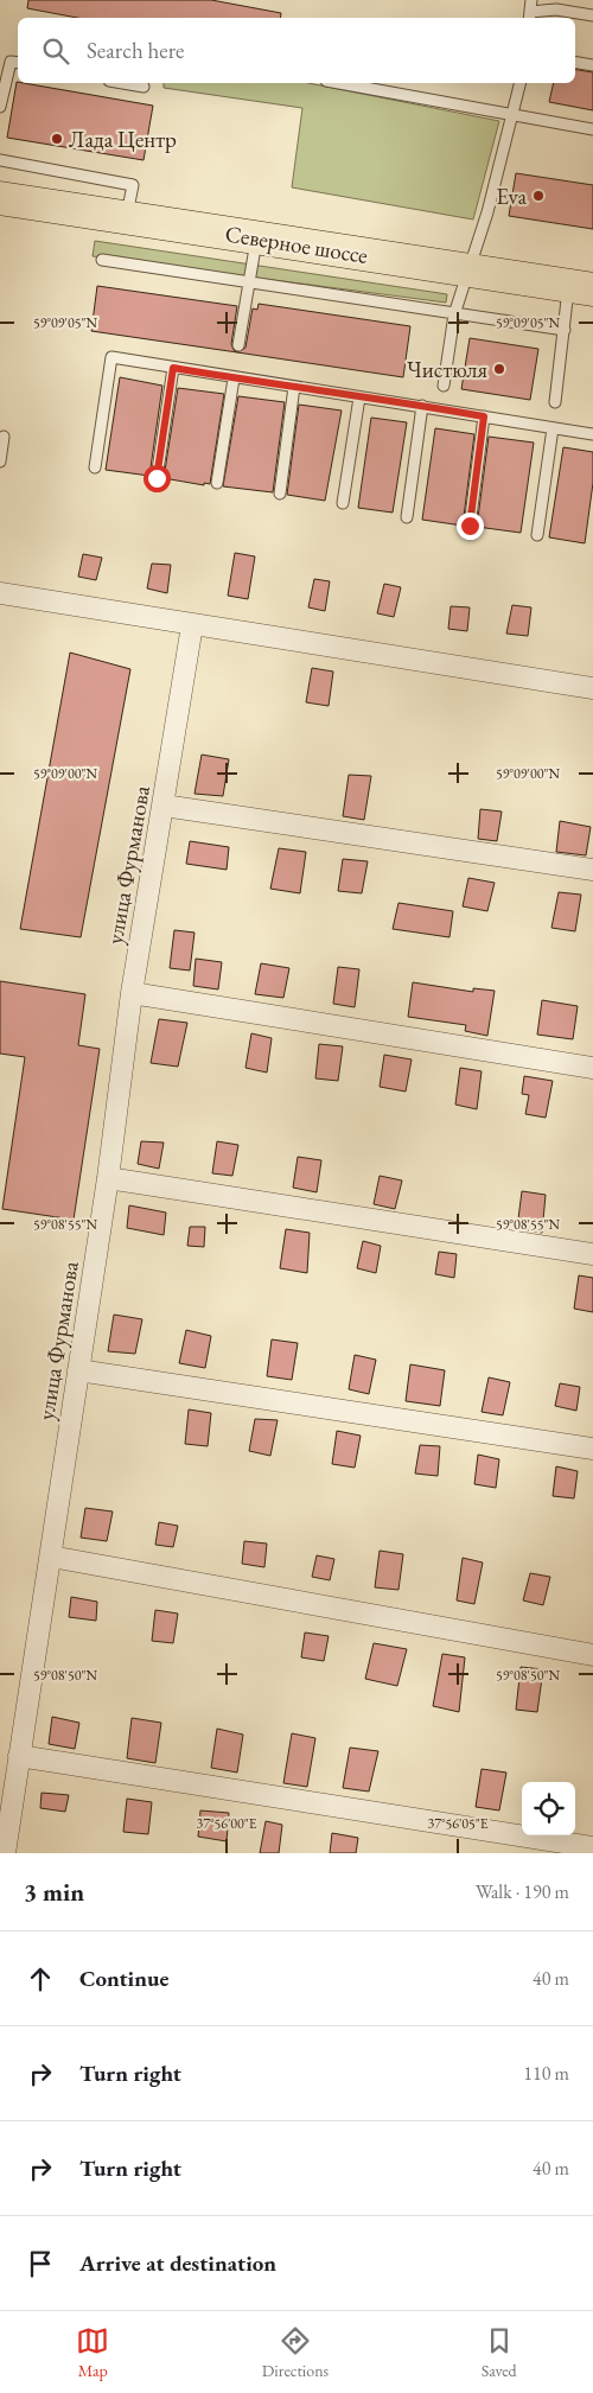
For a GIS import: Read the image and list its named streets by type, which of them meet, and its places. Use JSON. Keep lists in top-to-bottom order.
{
  "streets": {
    "main road": ["Северное шоссе"],
    "street": ["улица Фурманова"]
  },
  "places": ["Лада Центр", "Eva", "Чистюля"],
  "page": {
    "search": "Search here",
    "heading": ["3 min", "Walk · 190 m"],
    "list": [
      ["Continue", "40 m"],
      ["Turn right", "110 m"],
      ["Turn right", "40 m"],
      "Arrive at destination"
    ],
    "nav": ["Map", "Directions", "Saved"]
  },
  "coordinates": [
    "59°09'05\"N",
    "59°09'00\"N",
    "59°08'55\"N",
    "59°08'50\"N",
    "37°56'00\"E",
    "37°56'05\"E"
  ]
}
